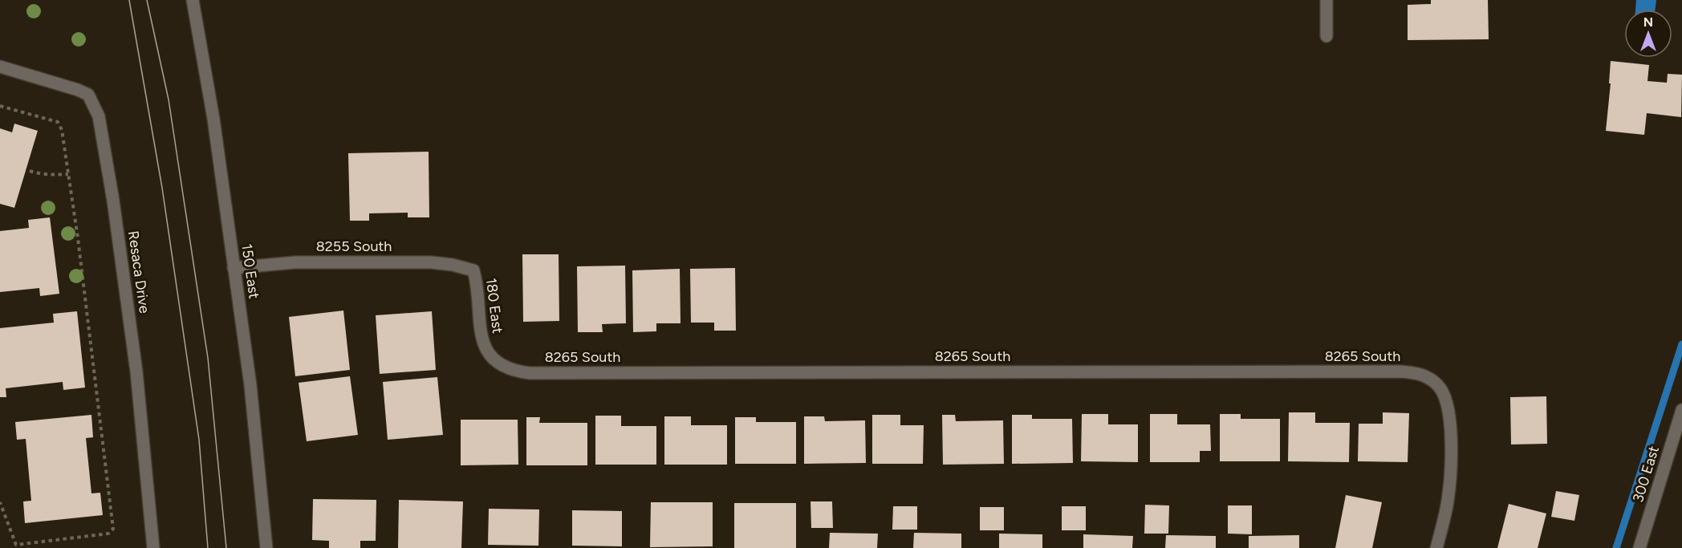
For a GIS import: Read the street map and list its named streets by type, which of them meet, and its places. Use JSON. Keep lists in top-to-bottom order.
{
  "streets": {
    "street": [
      "8255 South",
      "150 East",
      "Resaca Drive",
      "180 East",
      "8265 South",
      "300 East"
    ]
  },
  "crossings": [
    ["8255 South", "150 East"],
    ["8255 South", "180 East"],
    ["180 East", "8265 South"]
  ],
  "north": "top"
}
